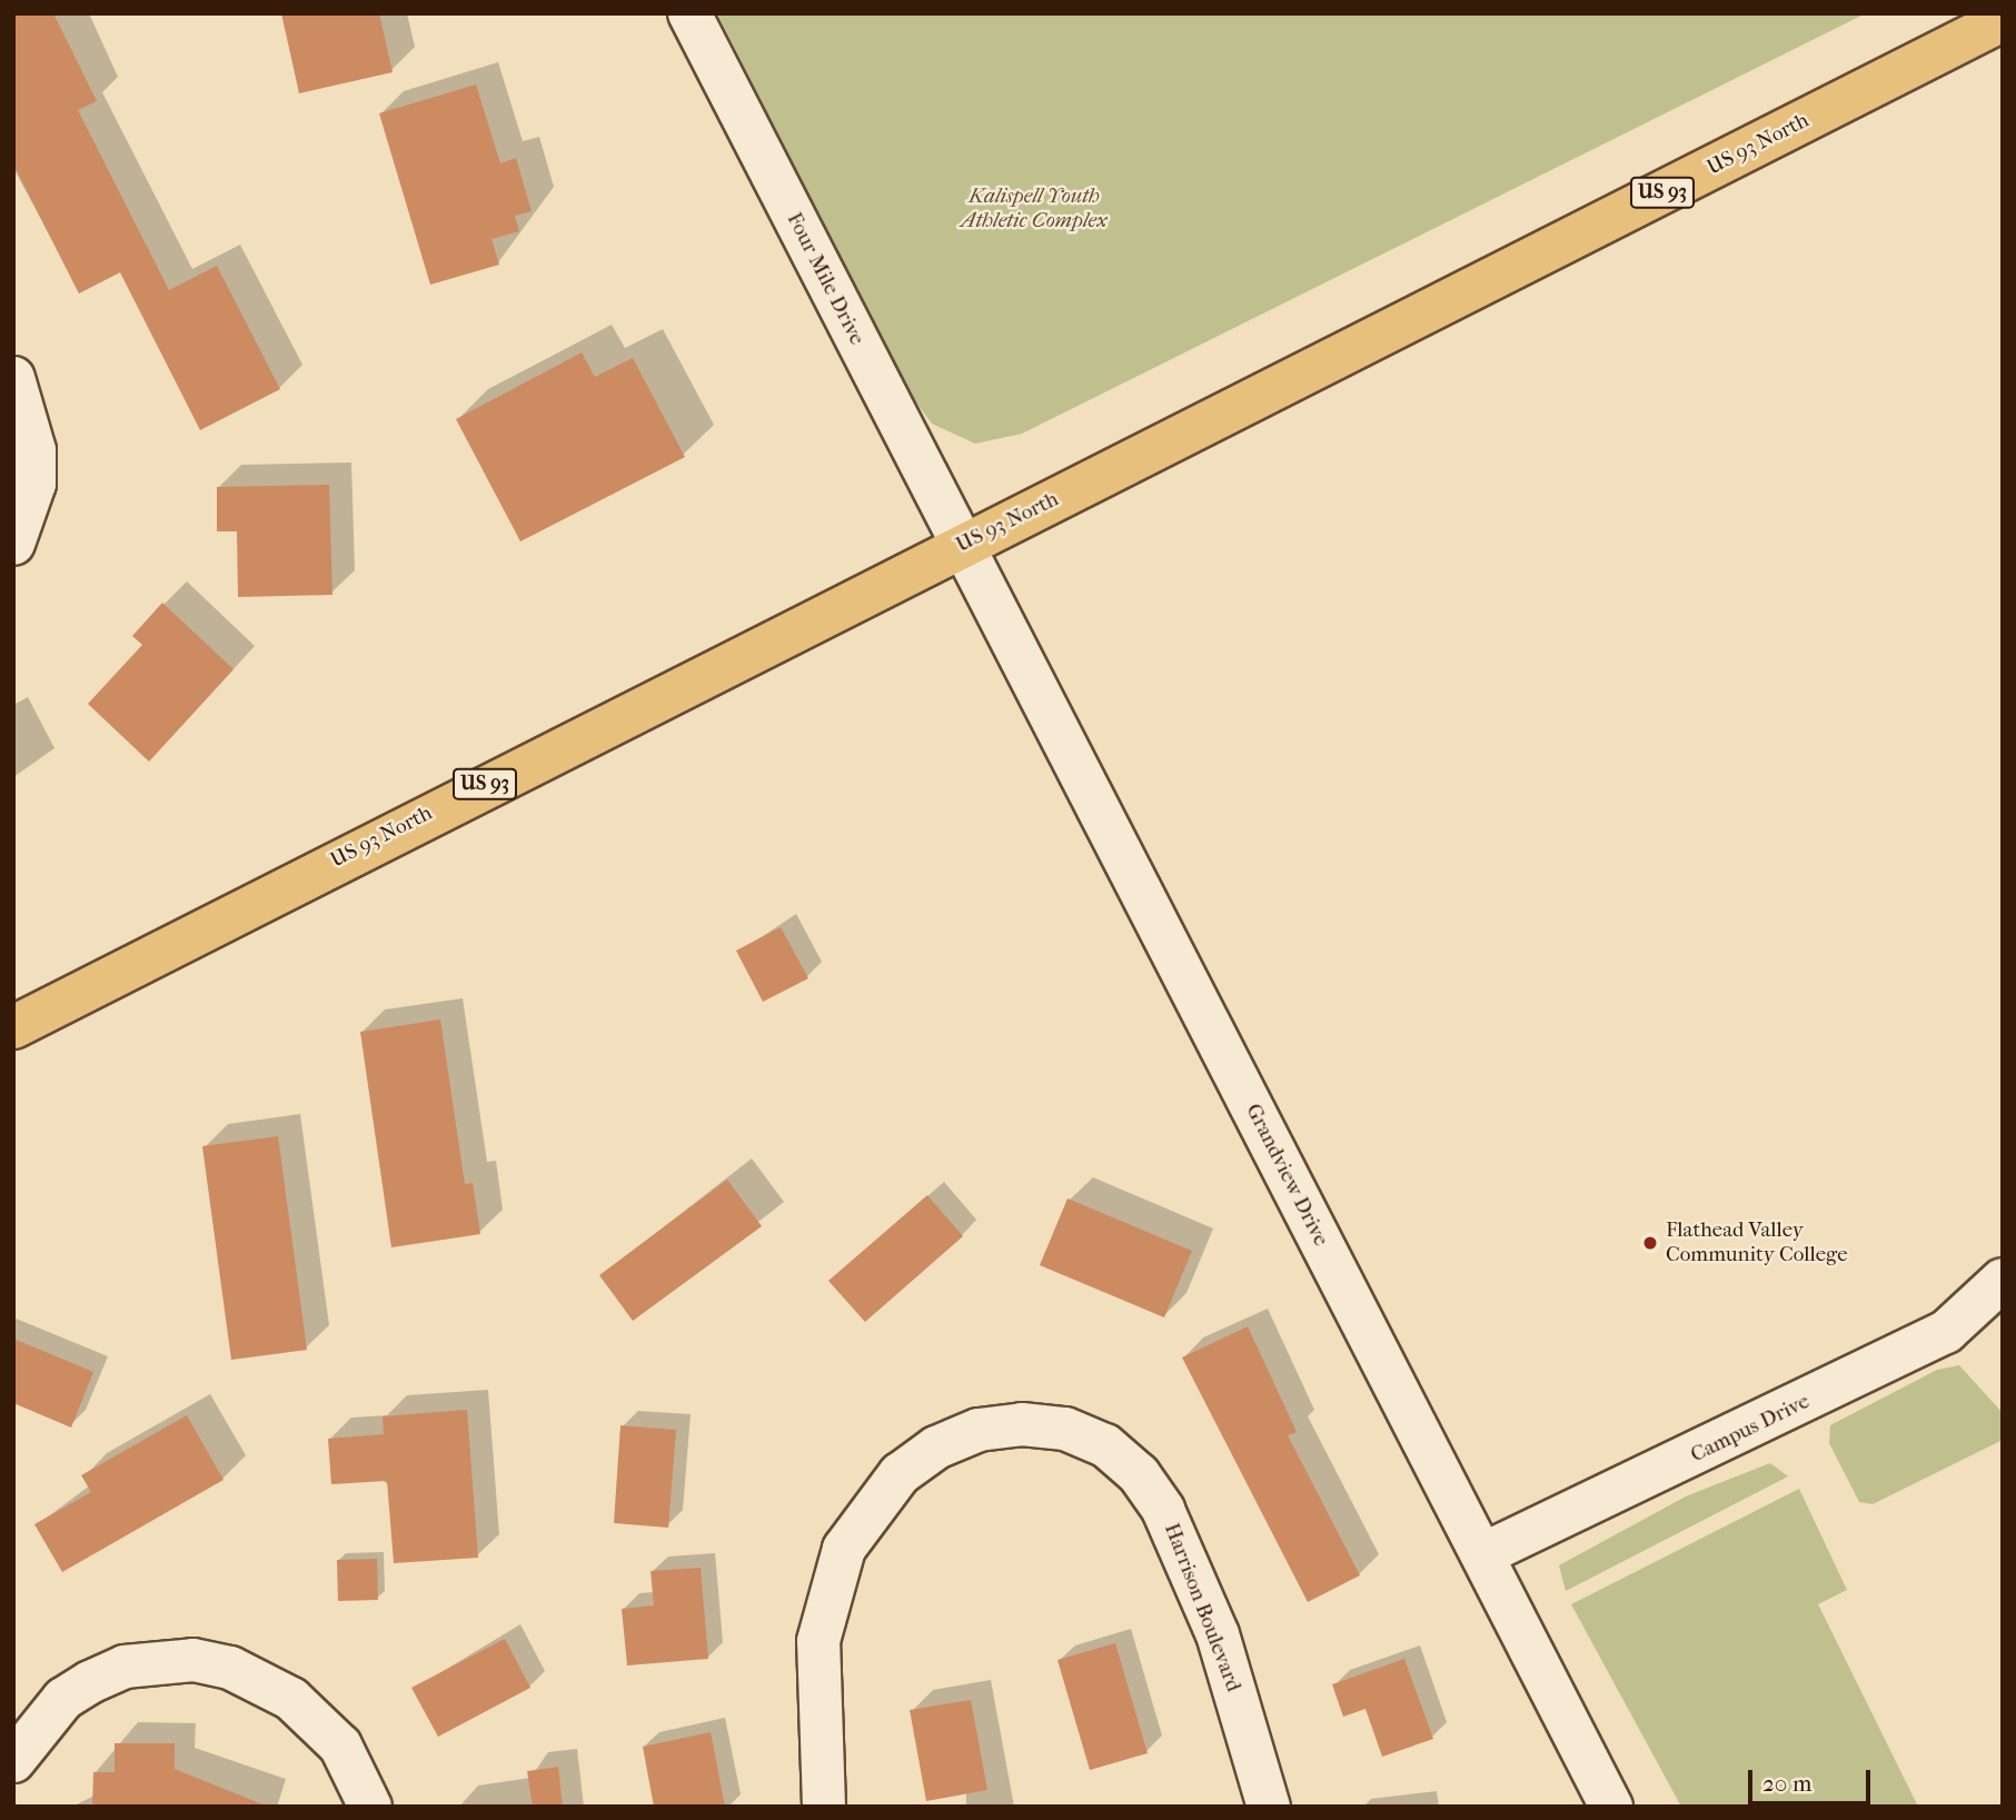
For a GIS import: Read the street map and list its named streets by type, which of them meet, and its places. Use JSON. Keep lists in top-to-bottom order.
{
  "streets": {
    "main road": ["US 93 North", "US 93"],
    "street": [
      "Four Mile Drive",
      "Grandview Drive",
      "Campus Drive",
      "Harrison Boulevard"
    ]
  },
  "crossings": [
    ["US 93 North", "Four Mile Drive"],
    ["US 93 North", "Grandview Drive"],
    ["Four Mile Drive", "Grandview Drive"],
    ["Grandview Drive", "Campus Drive"]
  ],
  "parks": ["Kalispell Youth Athletic Complex"],
  "places": ["Flathead Valley Community College"],
  "scale_bar": "20 m"
}
